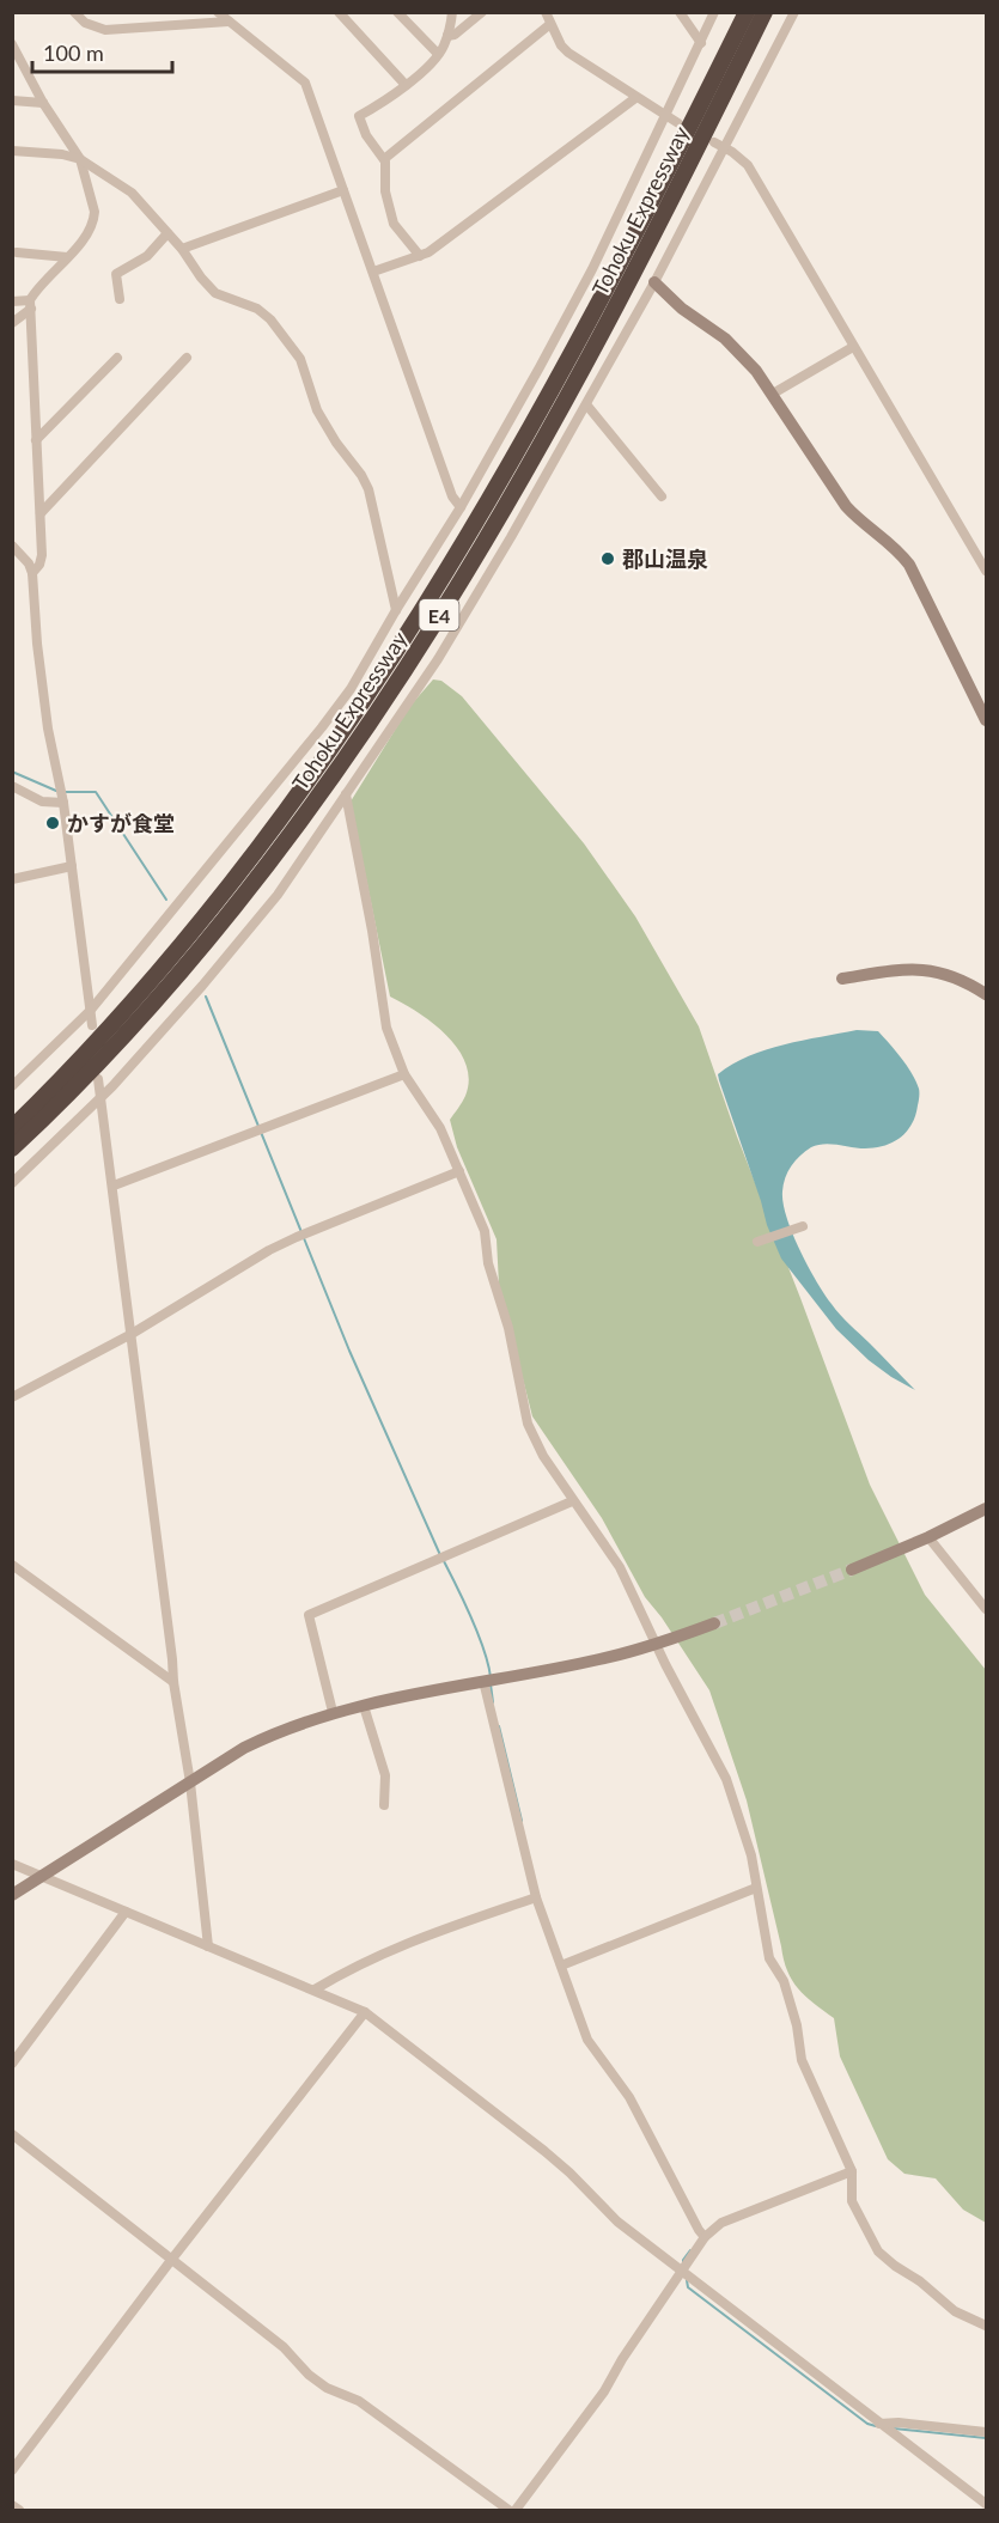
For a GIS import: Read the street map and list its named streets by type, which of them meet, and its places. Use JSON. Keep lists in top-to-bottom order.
{
  "streets": {
    "highway": ["Tohoku Expressway", "E4"]
  },
  "places": ["郡山温泉", "かすが食堂"],
  "scale_bar": "100 m"
}
